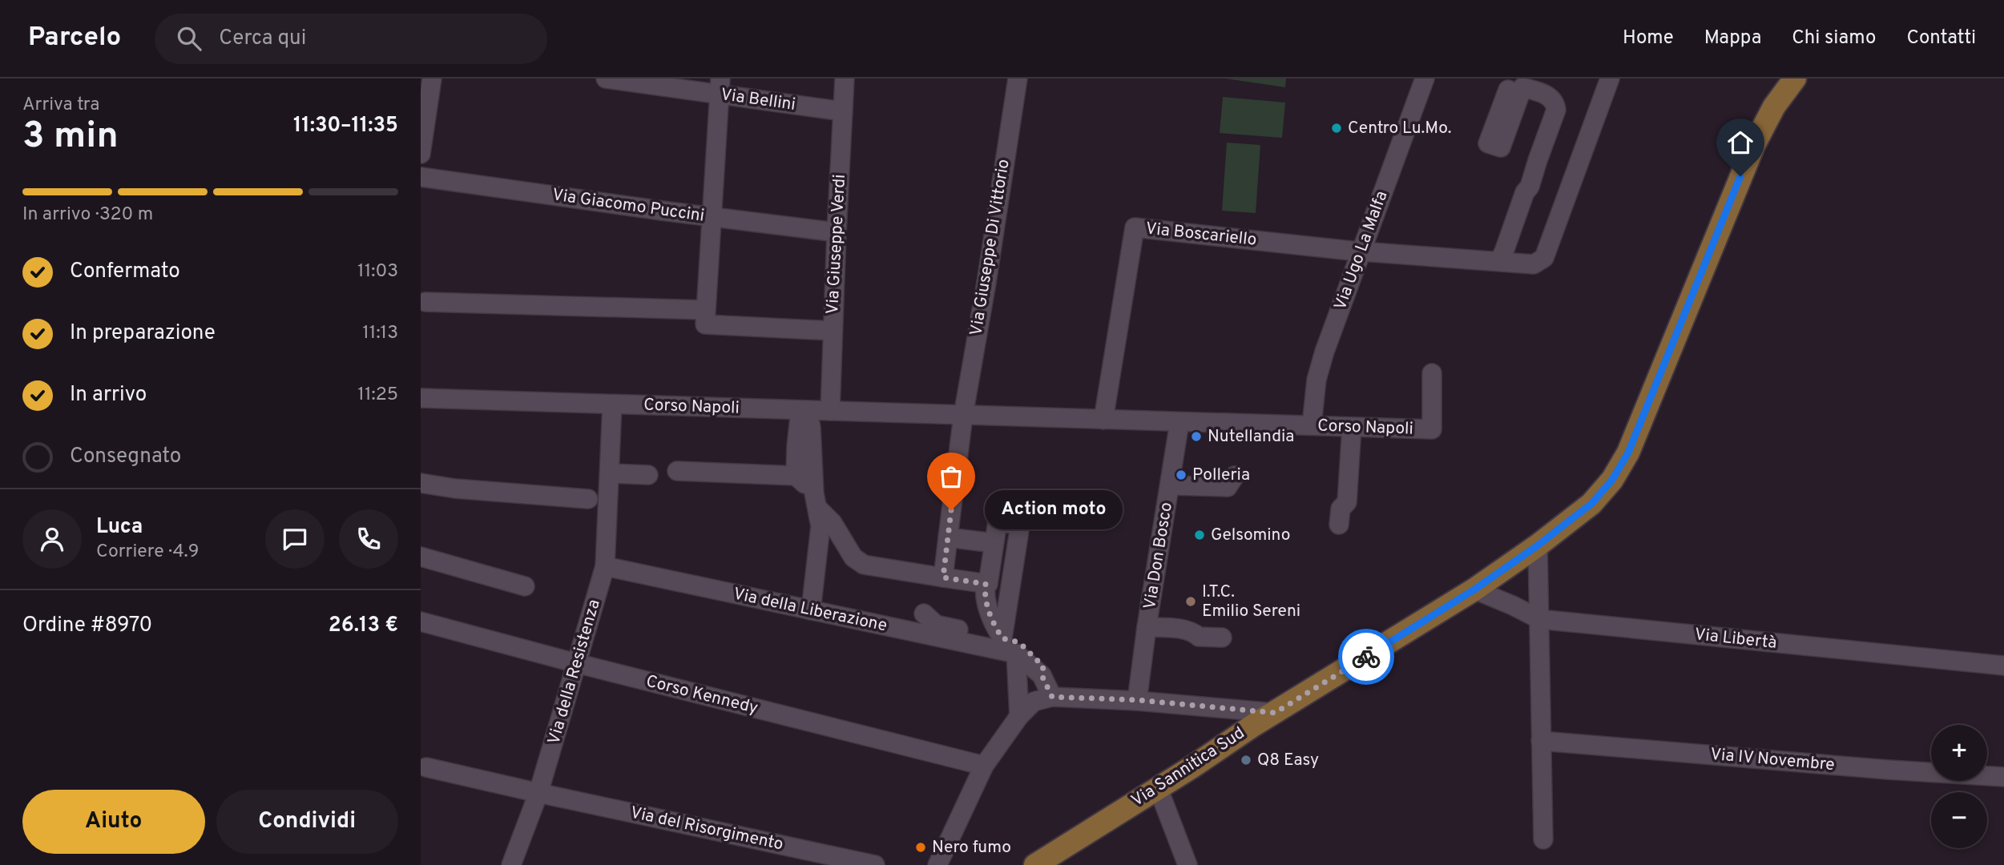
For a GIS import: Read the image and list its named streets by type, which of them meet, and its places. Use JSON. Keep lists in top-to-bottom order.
{
  "streets": {
    "main road": ["Via Sannitica Sud"],
    "street": [
      "Via Bellini",
      "Via Giacomo Puccini",
      "Via Boscariello",
      "Via Giuseppe Verdi",
      "Via Giuseppe Di Vittorio",
      "Via Ugo La Malfa",
      "Corso Napoli",
      "Via Don Bosco",
      "Via della Liberazione",
      "Via Libertà",
      "Via della Resistenza",
      "Corso Kennedy",
      "Via IV Novembre",
      "Via del Risorgimento"
    ]
  },
  "crossings": [
    ["Via Bellini", "Via Giuseppe Verdi"],
    ["Via Giacomo Puccini", "Via Giuseppe Verdi"],
    ["Via Boscariello", "Via Ugo La Malfa"],
    ["Via Boscariello", "Corso Napoli"],
    ["Via Giuseppe Verdi", "Corso Napoli"],
    ["Via Giuseppe Di Vittorio", "Corso Napoli"],
    ["Via Ugo La Malfa", "Corso Napoli"],
    ["Corso Napoli", "Via Don Bosco"],
    ["Corso Napoli", "Via della Resistenza"],
    ["Via della Liberazione", "Via della Resistenza"],
    ["Via Libertà", "Via Sannitica Sud"],
    ["Via della Resistenza", "Corso Kennedy"],
    ["Via della Resistenza", "Via del Risorgimento"]
  ],
  "places": [
    "Centro Lu.Mo.",
    "Nutellandia",
    "Polleria",
    "Action moto",
    "Gelsomino",
    "I.T.C. Emilio Sereni",
    "Q8 Easy",
    "Nero fumo"
  ],
  "page": {
    "header": "Parcelo",
    "search": "Cerca qui",
    "nav": [
      "Home",
      "Mappa",
      "Chi siamo",
      "Contatti"
    ],
    "heading": ["3 min", "Arriva tra", "11:30–11:35"],
    "panel": [
      "Luca",
      "Corriere · 4.9",
      "Ordine #8970",
      "26.13 €"
    ],
    "bar": "In arrivo · 320 m",
    "list": [
      ["Confermato", "11:03"],
      ["In preparazione", "11:13"],
      ["In arrivo", "11:25"],
      "Consegnato"
    ],
    "bubble": "Action moto",
    "map_buttons": ["+", "−"],
    "buttons": ["Aiuto", "Condividi"]
  }
}
